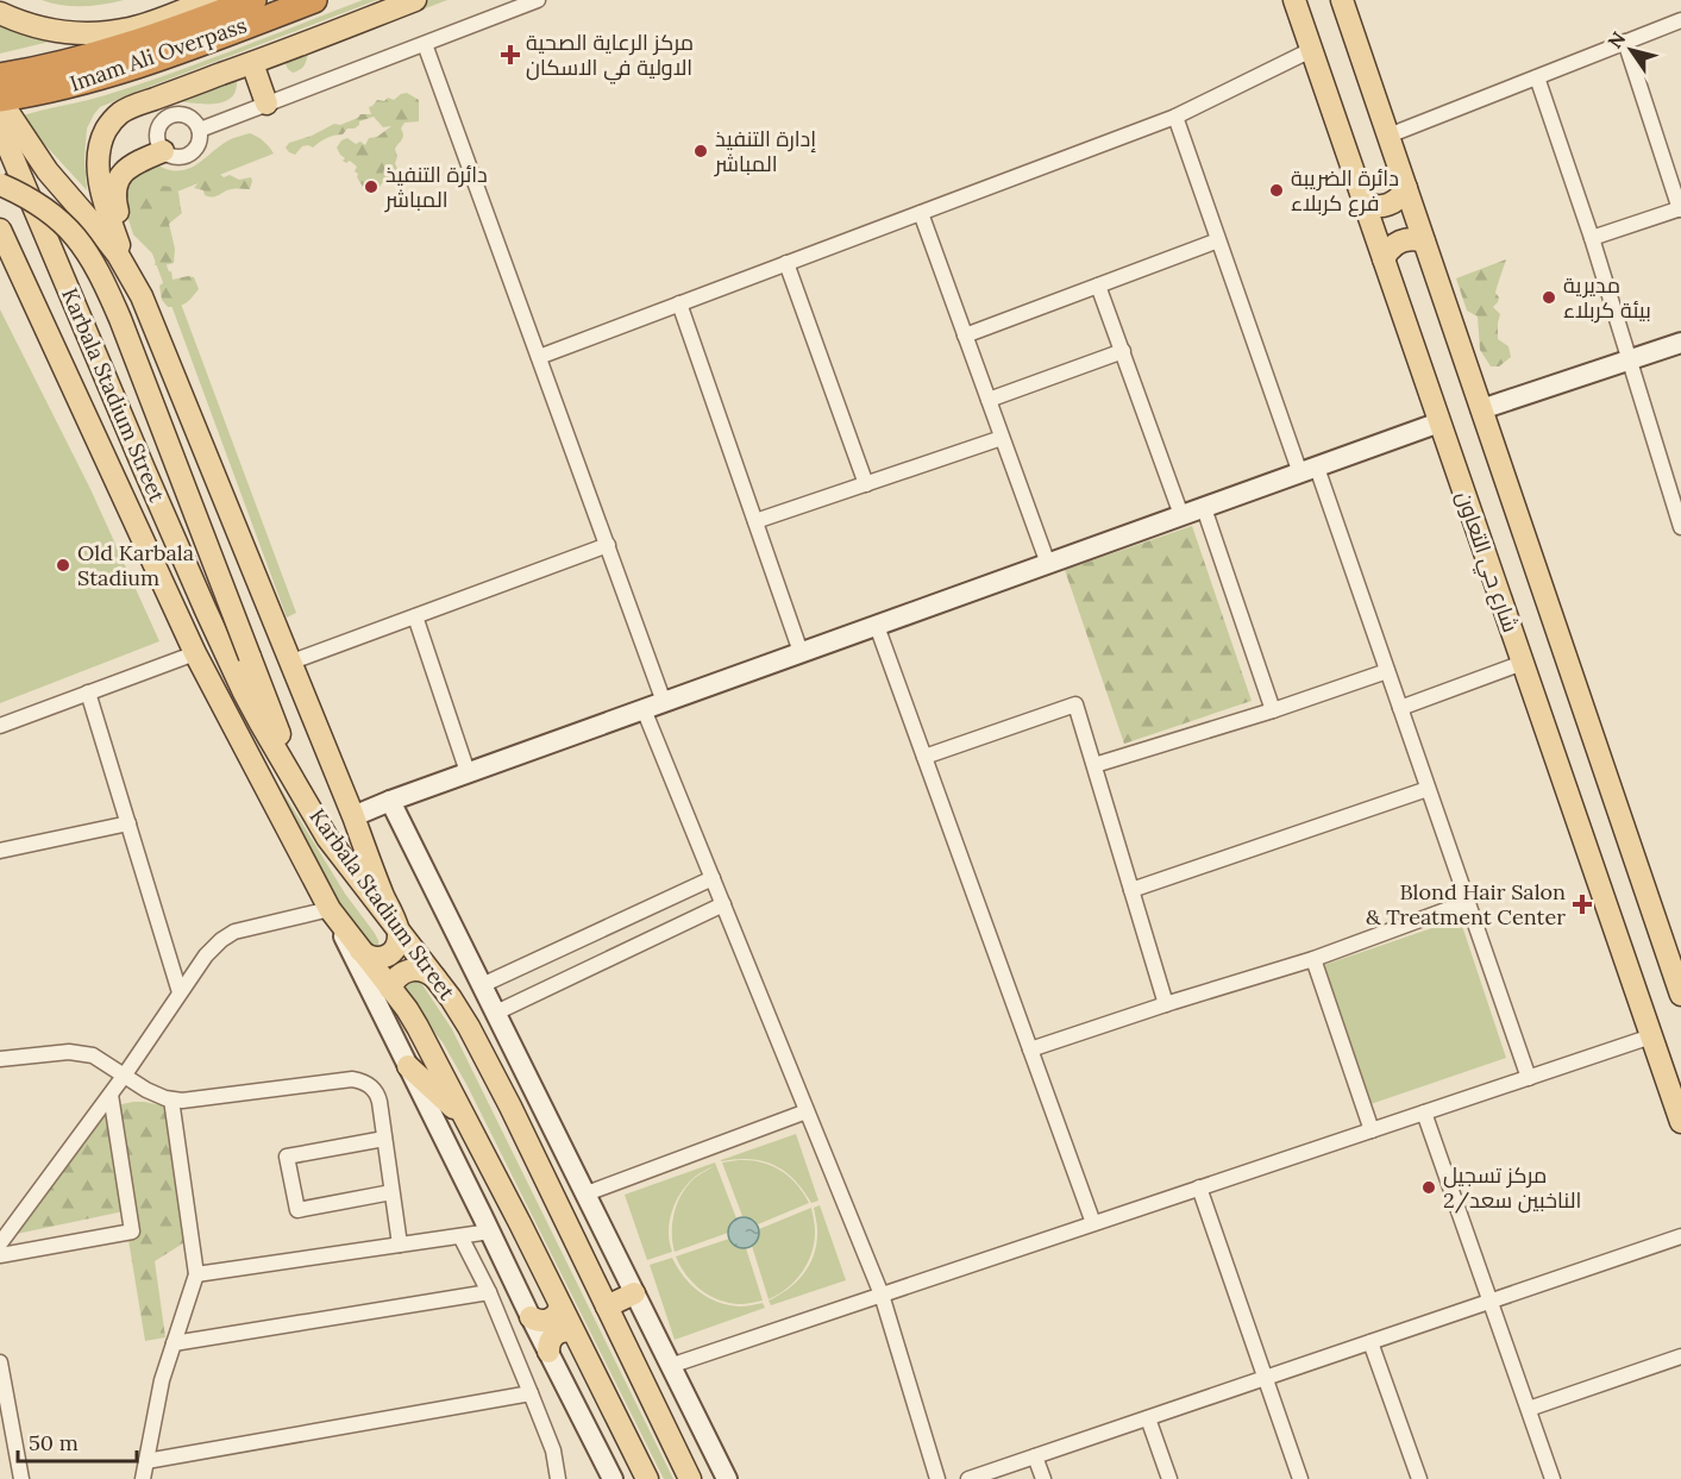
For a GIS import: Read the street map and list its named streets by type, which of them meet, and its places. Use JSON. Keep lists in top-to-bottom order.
{
  "streets": {
    "highway": ["Imam Ali Overpass"],
    "main road": ["Karbala Stadium Street", "شارع حي التعاون"]
  },
  "places": {
    "health": ["مركز الرعاية الصحية الاولية في الاسكان", "Blond Hair Salon & Treatment Center"],
    "other": [
      "إدارة التنفيذ المباشر",
      "دائرة التنفيذ المباشر",
      "دائرة الضريبة فرع كربلاء",
      "مديرية بيئة كربلاء",
      "Old Karbala Stadium",
      "مركز تسجيل الناخبين سعد/2"
    ]
  },
  "scale_bar": "50 m",
  "north": "top left"
}
